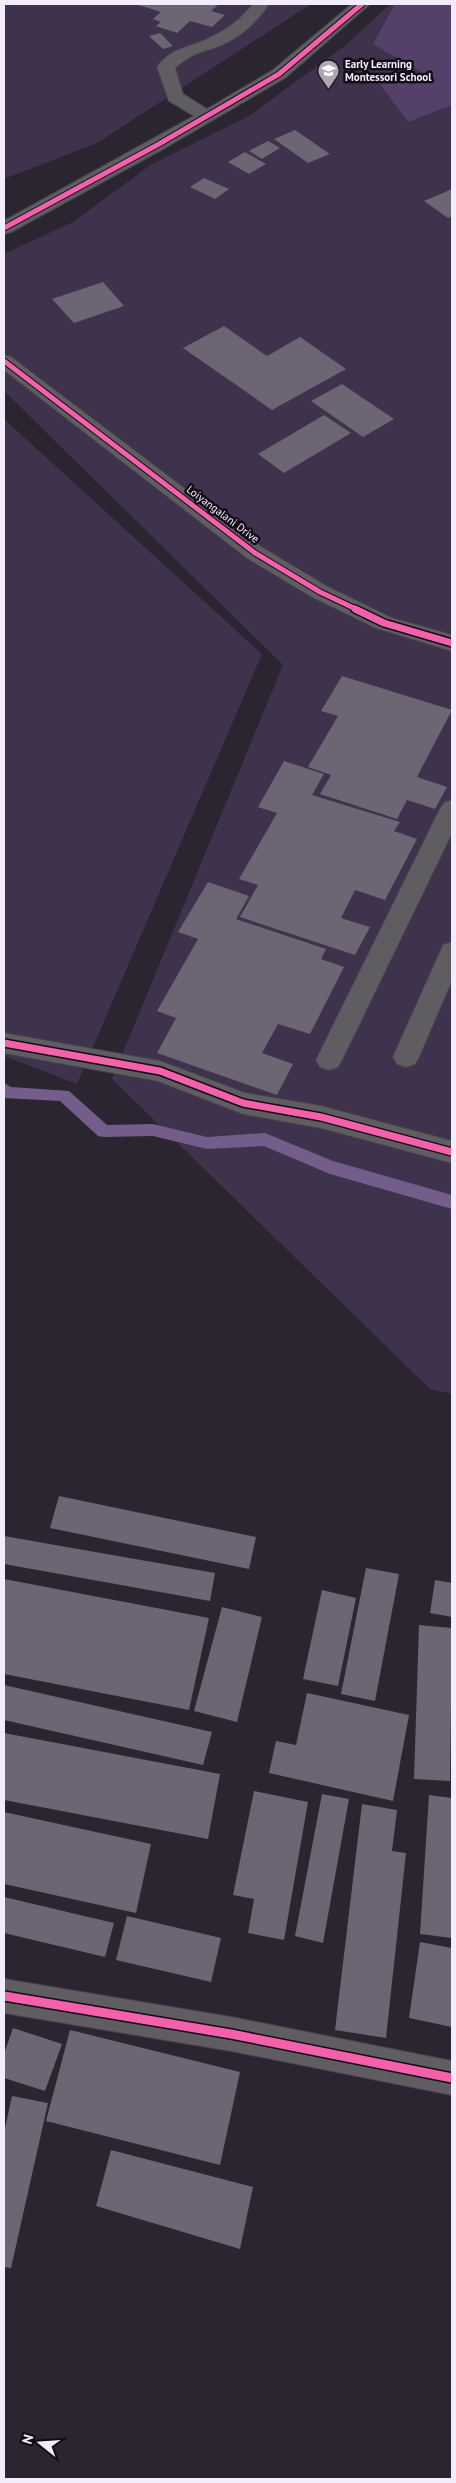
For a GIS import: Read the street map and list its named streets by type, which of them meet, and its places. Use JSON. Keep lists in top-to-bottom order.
{
  "streets": {
    "street": ["Loiyangalani Drive"]
  },
  "places": {
    "school or university": ["Early Learning Montessori School"]
  },
  "north": "left"
}
